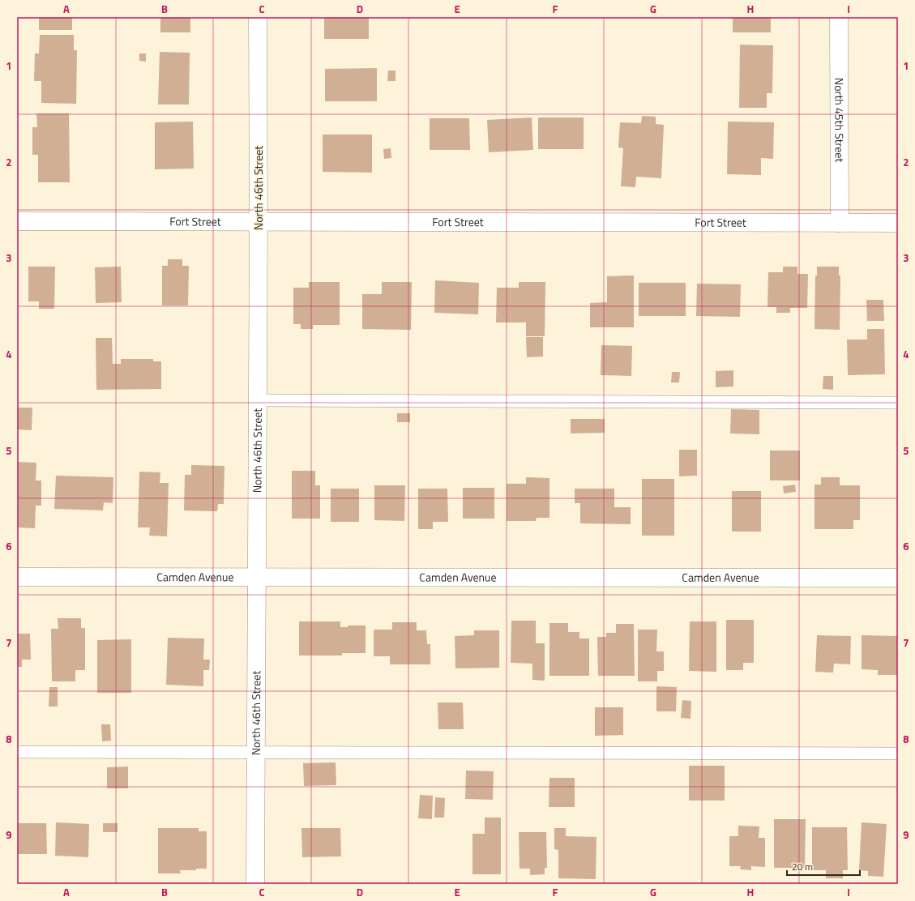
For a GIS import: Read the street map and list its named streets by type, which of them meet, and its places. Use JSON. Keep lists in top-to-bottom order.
{
  "streets": {
    "street": [
      "North 45th Street",
      "North 46th Street",
      "Fort Street",
      "Camden Avenue"
    ]
  },
  "crossings": [
    ["North 45th Street", "Fort Street"],
    ["North 46th Street", "Fort Street"],
    ["North 46th Street", "Camden Avenue"]
  ],
  "scale_bar": "20 m",
  "grid": {
    "columns": [
      "A",
      "B",
      "C",
      "D",
      "E",
      "F",
      "G",
      "H",
      "I"
    ],
    "rows": [
      "1",
      "2",
      "3",
      "4",
      "5",
      "6",
      "7",
      "8",
      "9"
    ]
  }
}
